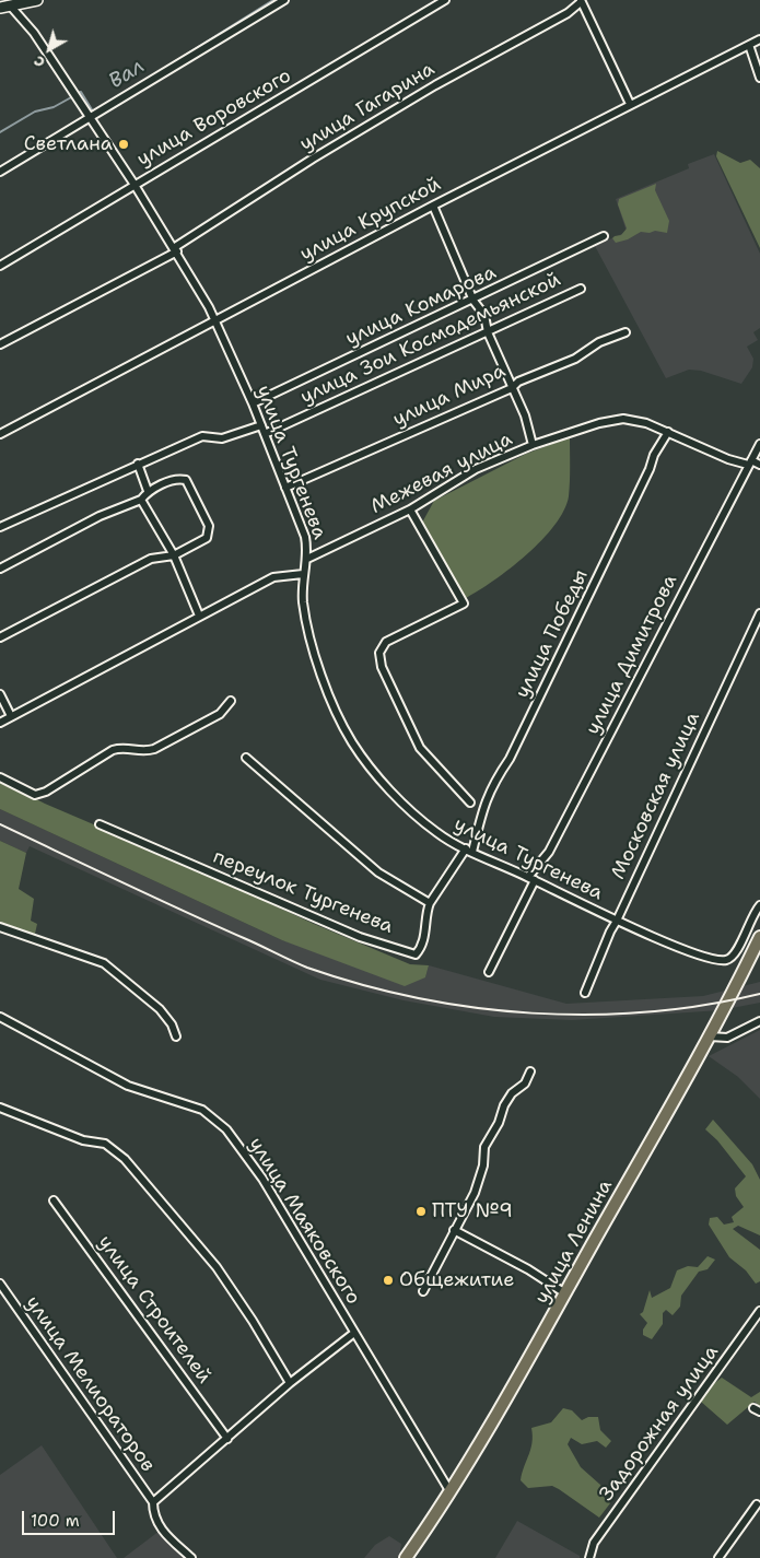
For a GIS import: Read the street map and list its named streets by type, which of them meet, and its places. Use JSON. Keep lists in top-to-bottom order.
{
  "streets": {
    "main road": ["улица Ленина"],
    "street": [
      "улица Гагарина",
      "улица Воровского",
      "улица Крупской",
      "улица Комарова",
      "улица Зои Космодемьянской",
      "улица Мира",
      "улица Тургенева",
      "Межевая улица",
      "улица Победы",
      "улица Димитрова",
      "Московская улица",
      "переулок Тургенева",
      "улица Маяковского",
      "улица Строителей",
      "улица Мелиораторов",
      "Задорожная улица"
    ]
  },
  "crossings": [
    ["улица Гагарина", "улица Тургенева"],
    ["улица Воровского", "улица Тургенева"],
    ["улица Крупской", "улица Тургенева"],
    ["улица Комарова", "улица Тургенева"],
    ["улица Зои Космодемьянской", "улица Тургенева"],
    ["улица Мира", "улица Тургенева"],
    ["улица Тургенева", "Межевая улица"],
    ["улица Тургенева", "улица Победы"],
    ["улица Тургенева", "улица Димитрова"],
    ["улица Тургенева", "Московская улица"],
    ["улица Тургенева", "переулок Тургенева"],
    ["Межевая улица", "улица Победы"],
    ["Межевая улица", "улица Димитрова"],
    ["улица Победы", "переулок Тургенева"],
    ["улица Маяковского", "улица Ленина"]
  ],
  "water": ["Вал"],
  "places": ["Светлана", "ПТУ №9", "Общежитие"],
  "scale_bar": "100 m",
  "north": "bottom left"
}
